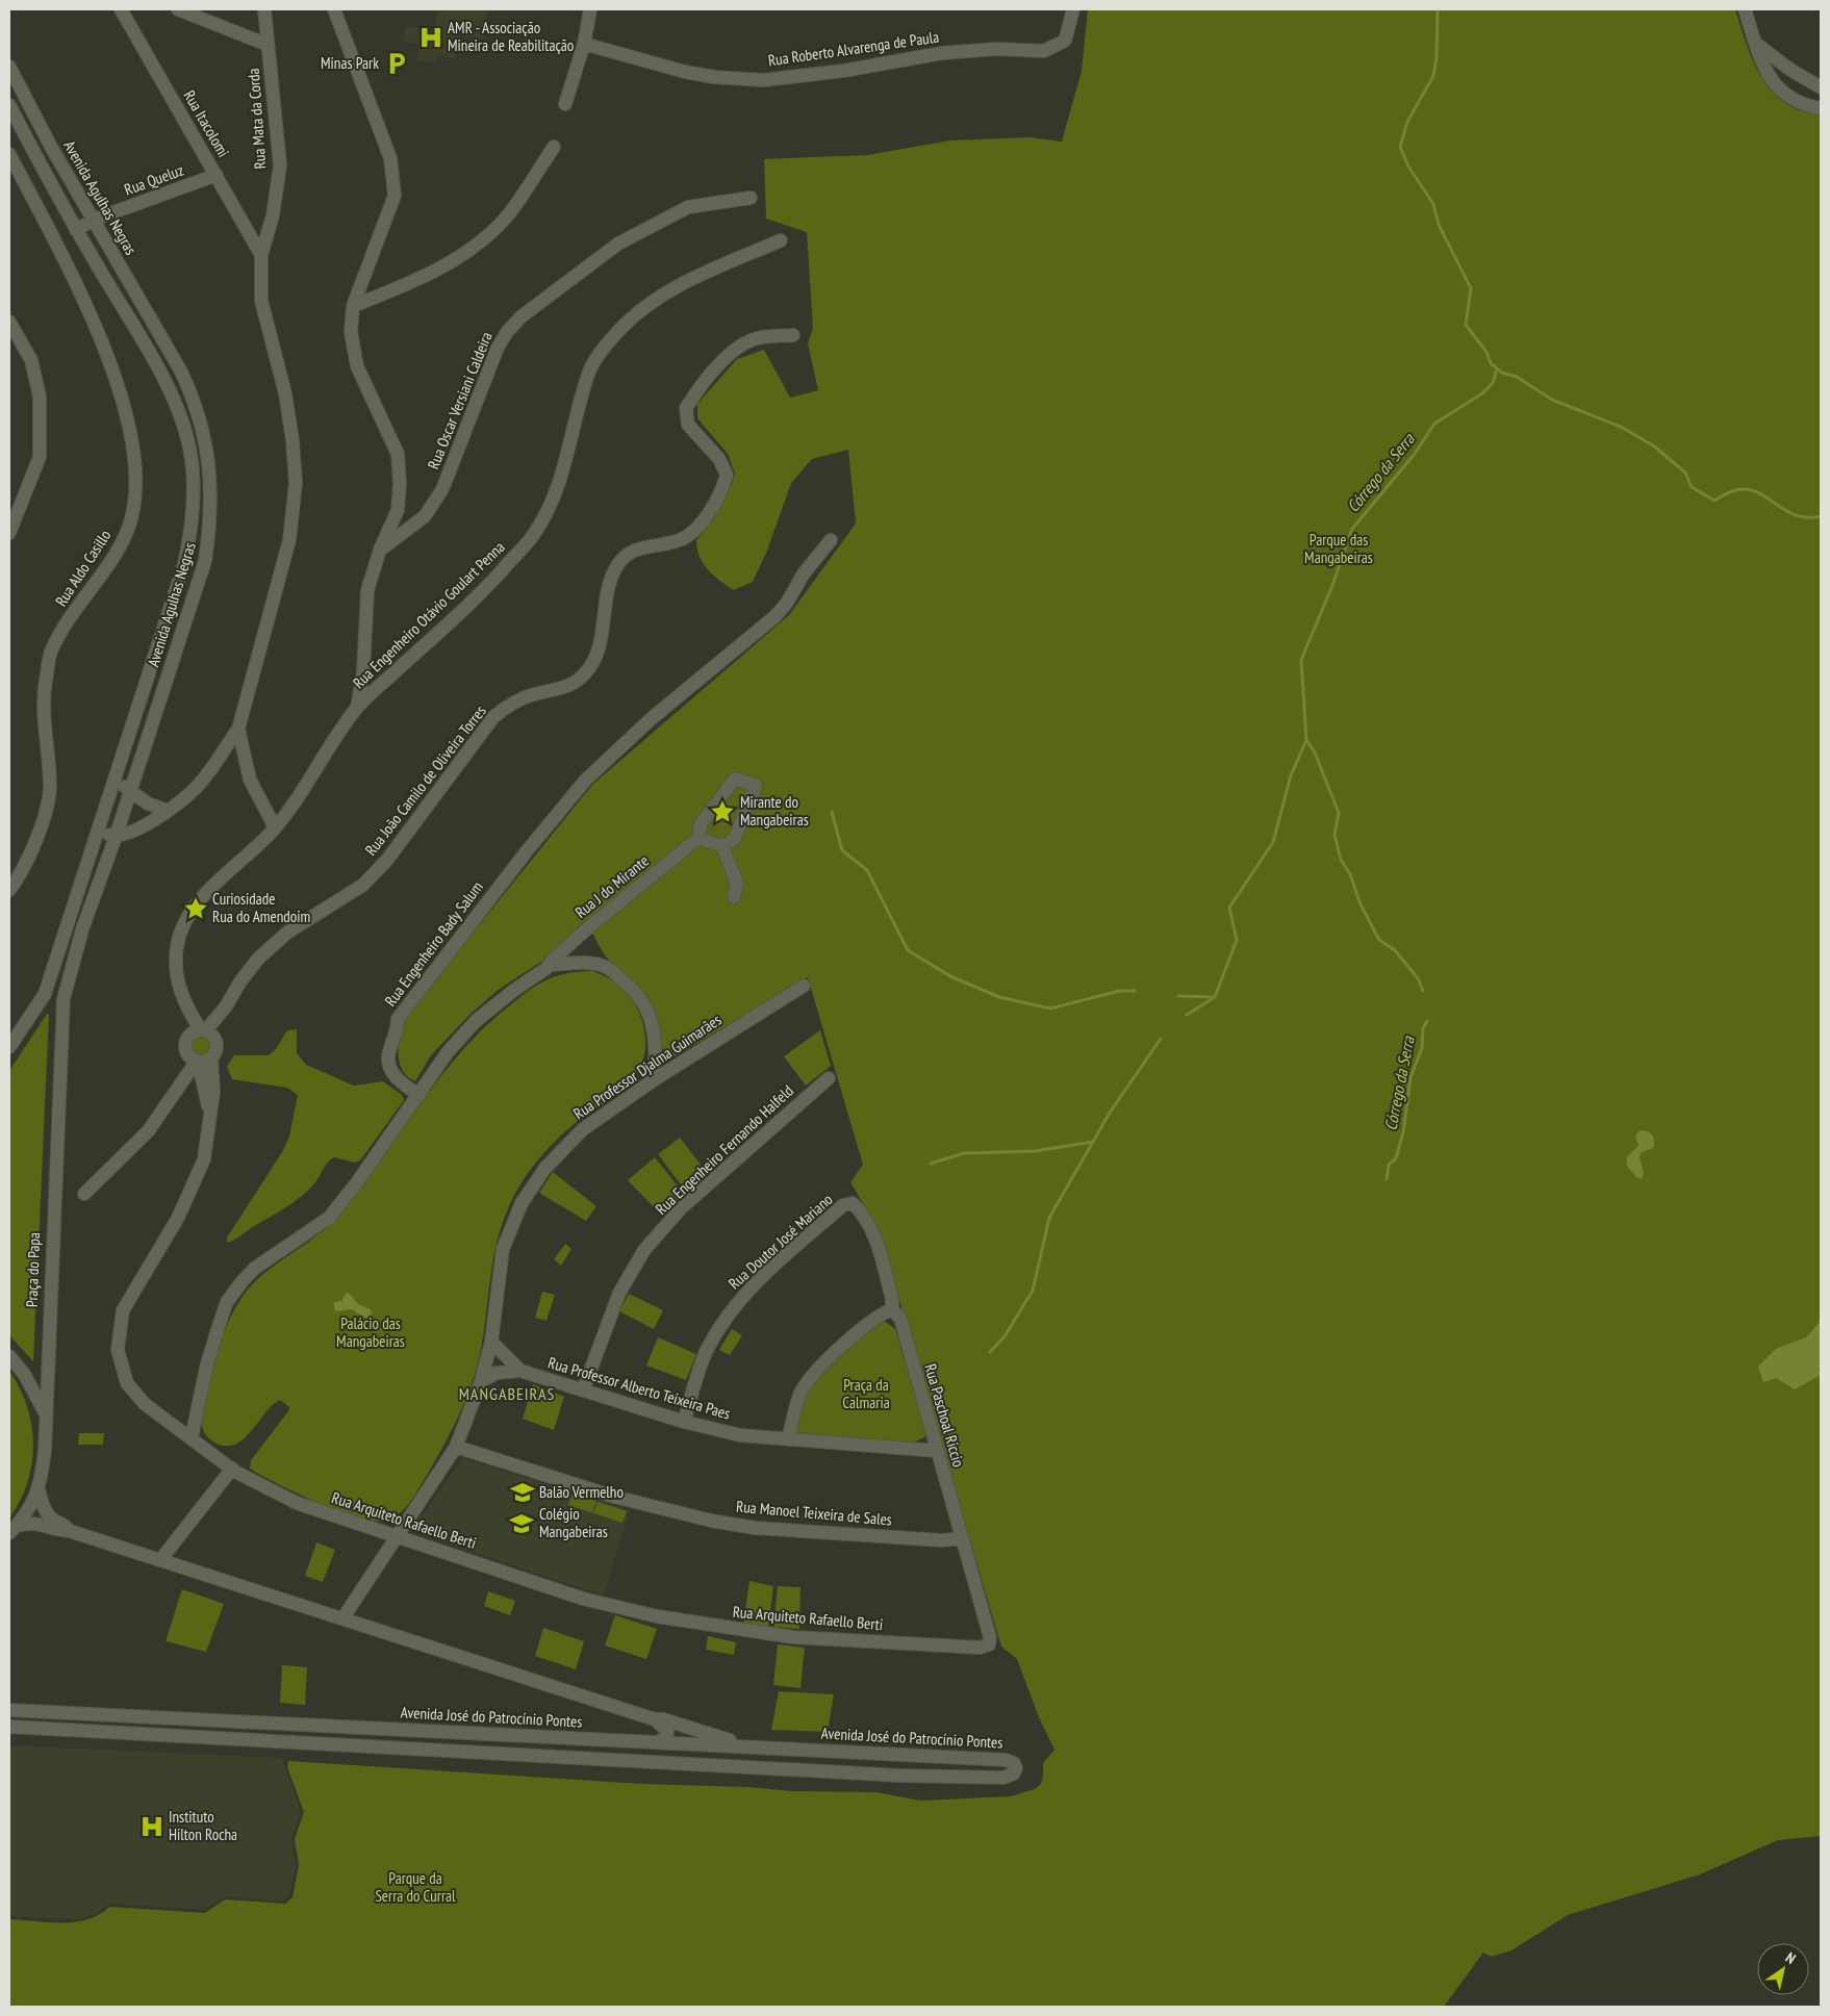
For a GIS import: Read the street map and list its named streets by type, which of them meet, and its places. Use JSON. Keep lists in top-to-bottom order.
{
  "streets": {
    "street": [
      "Rua Roberto Alvarenga de Paula",
      "Rua Mata da Corda",
      "Rua Itacolomi",
      "Rua Queluz",
      "Avenida Agulhas Negras",
      "Rua Oscar Versiani Caldeira",
      "Rua Aldo Casillo",
      "Rua Engenheiro Otávio Goulart Penna",
      "Rua João Camilo de Oliveira Torres",
      "Rua J do Mirante",
      "Rua Engenheiro Bady Salum",
      "Rua Professor Djalma Guimarães",
      "Rua Engenheiro Fernando Halfeld",
      "Rua Doutor José Mariano",
      "Praça do Papa",
      "Rua Professor Alberto Teixeira Paes",
      "Rua Paschoal Riccio",
      "Rua Manoel Teixeira de Sales",
      "Rua Arquiteto Rafaello Berti",
      "Avenida José do Patrocínio Pontes"
    ]
  },
  "crossings": [
    ["Rua Mata da Corda", "Rua Itacolomi"],
    ["Rua Itacolomi", "Rua Queluz"],
    ["Rua Queluz", "Avenida Agulhas Negras"],
    ["Avenida Agulhas Negras", "Praça do Papa"],
    ["Rua Engenheiro Otávio Goulart Penna", "Rua João Camilo de Oliveira Torres"],
    ["Rua Engenheiro Otávio Goulart Penna", "Rua Arquiteto Rafaello Berti"],
    ["Rua João Camilo de Oliveira Torres", "Rua Arquiteto Rafaello Berti"],
    ["Rua J do Mirante", "Rua Engenheiro Bady Salum"],
    ["Rua Professor Djalma Guimarães", "Rua Manoel Teixeira de Sales"],
    ["Rua Professor Djalma Guimarães", "Rua Arquiteto Rafaello Berti"],
    ["Rua Engenheiro Fernando Halfeld", "Rua Professor Alberto Teixeira Paes"],
    ["Rua Doutor José Mariano", "Rua Professor Alberto Teixeira Paes"],
    ["Rua Doutor José Mariano", "Rua Paschoal Riccio"],
    ["Rua Professor Alberto Teixeira Paes", "Rua Paschoal Riccio"],
    ["Rua Paschoal Riccio", "Rua Manoel Teixeira de Sales"],
    ["Rua Paschoal Riccio", "Rua Arquiteto Rafaello Berti"]
  ],
  "districts": ["MANGABEIRAS"],
  "water": ["Córrego da Serra"],
  "parks": [
    "Parque das Mangabeiras",
    "Palácio das Mangabeiras",
    "Praça da Calmaria",
    "Parque da Serra do Curral"
  ],
  "places": {
    "hospital": ["AMR - Associação Mineira de Reabilitação", "Instituto Hilton Rocha"],
    "parking": ["Minas Park"],
    "place": ["Mirante do Mangabeiras", "Curiosidade Rua do Amendoim"],
    "school or university": ["Balão Vermelho", "Colégio Mangabeiras"]
  },
  "north": "top right"
}
